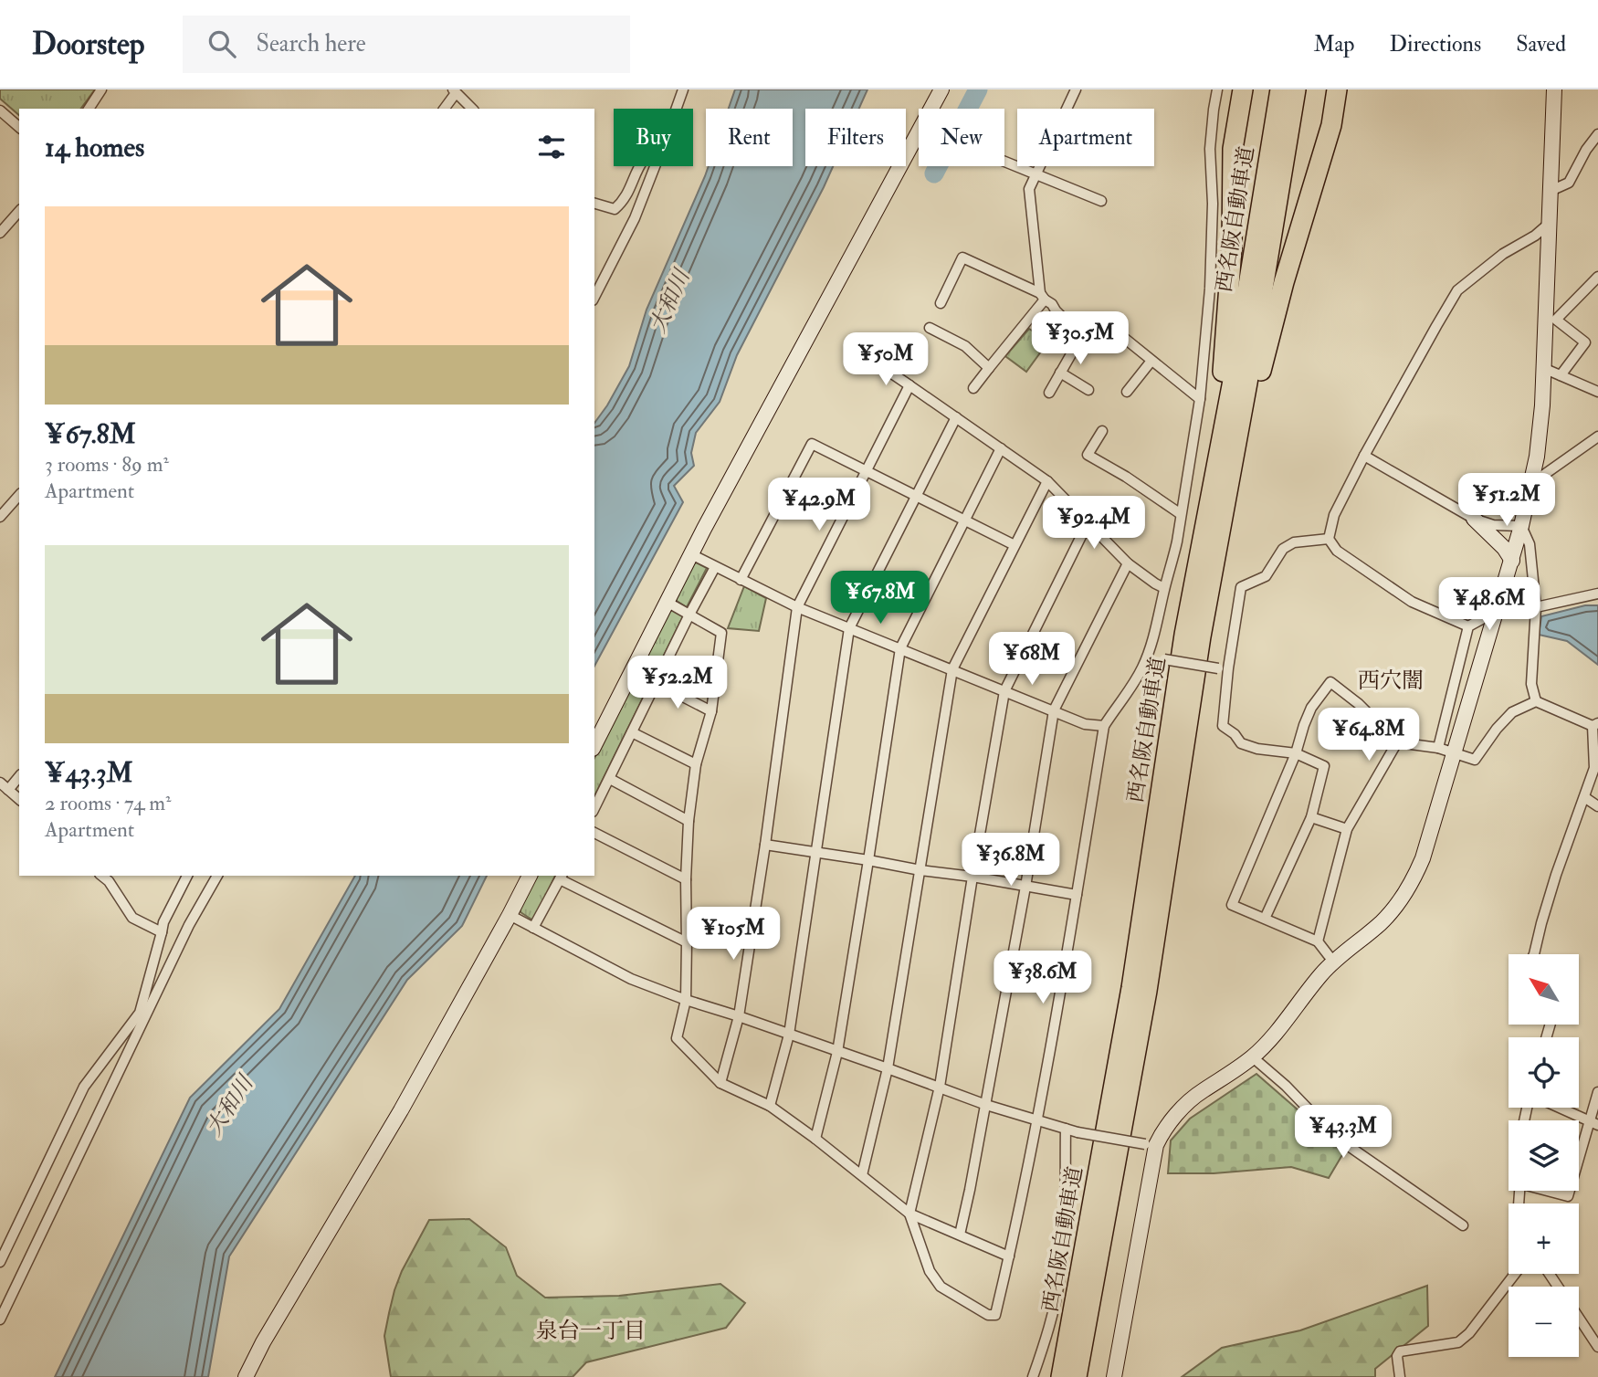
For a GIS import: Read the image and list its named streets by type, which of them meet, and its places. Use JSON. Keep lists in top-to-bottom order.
{
  "streets": {
    "highway": ["西名阪自動車道"]
  },
  "districts": ["西穴闇", "泉台一丁目"],
  "water": ["大和川"],
  "north": "top left",
  "page": {
    "header": "Doorstep",
    "search": "Search here",
    "nav": ["Map", "Directions", "Saved"],
    "chip": [
      "Buy",
      "Rent",
      "Filters",
      "New",
      "Apartment"
    ],
    "heading": "14 homes",
    "list": [
      {
        "name": "¥67.8M",
        "note": "3 rooms · 89 m² · Apartment"
      },
      {
        "name": "¥43.3M",
        "note": "2 rooms · 74 m² · Apartment"
      }
    ],
    "price": [
      "¥30.5M",
      "¥50M",
      "¥51.2M",
      "¥42.9M",
      "¥92.4M",
      "¥67.8M",
      "¥48.6M",
      "¥68M",
      "¥52.2M",
      "¥64.8M",
      "¥36.8M",
      "¥105M",
      "¥38.6M",
      "¥43.3M"
    ],
    "map_buttons": ["+", "−"]
  }
}
